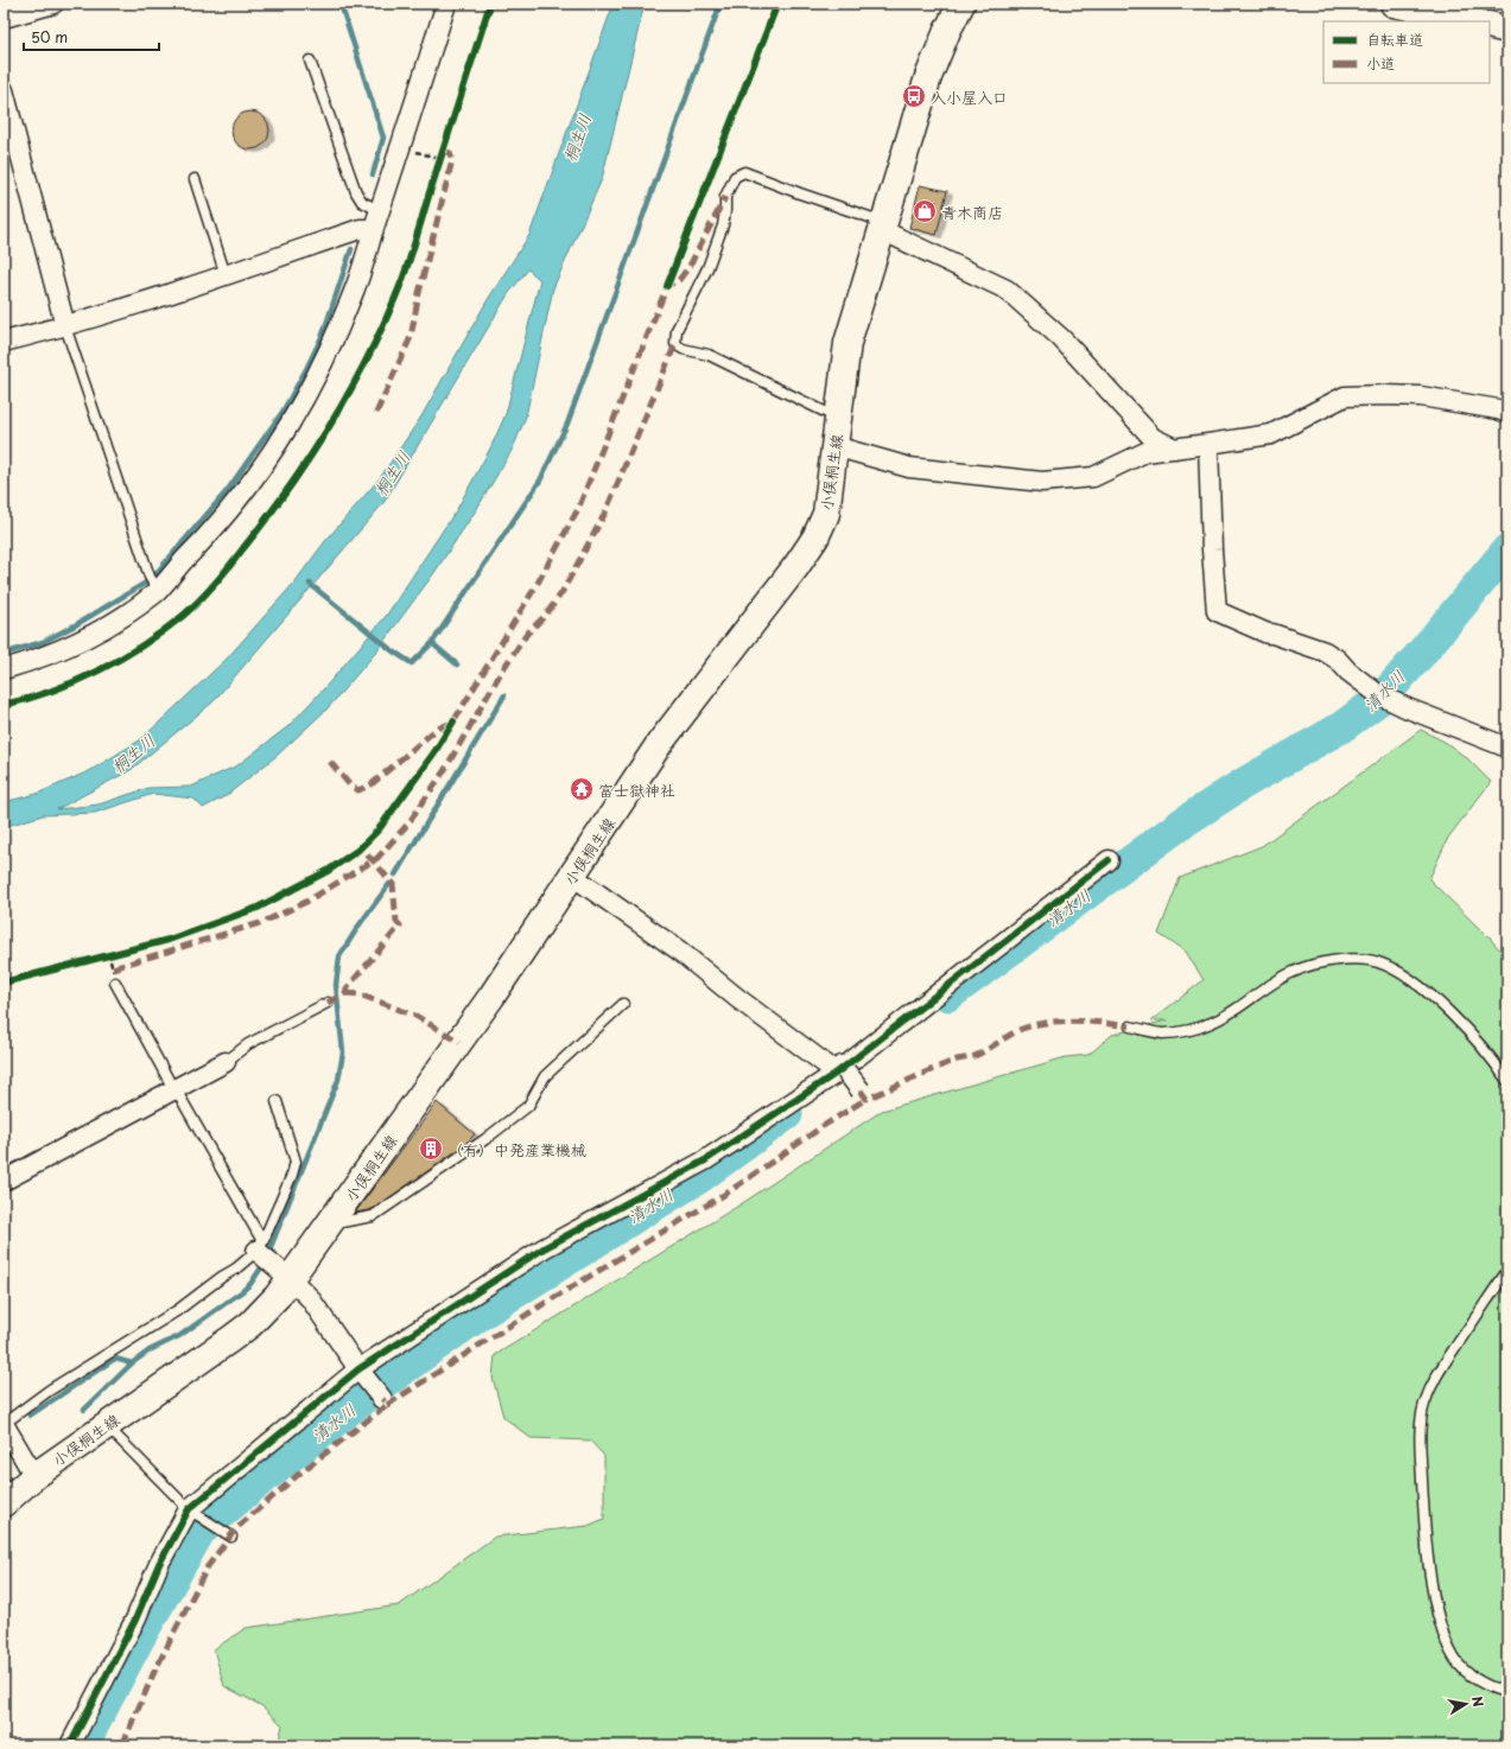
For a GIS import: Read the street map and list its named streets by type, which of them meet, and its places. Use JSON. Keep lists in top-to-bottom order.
{
  "streets": {
    "main road": ["小俣桐生線"]
  },
  "water": ["桐生川", "清水川"],
  "places": {
    "bus stop": ["入小屋入口"],
    "shop": ["青木商店"],
    "temple": ["富士獄神社"],
    "building": ["（有）中発産業機械"]
  },
  "legend": ["自転車道", "小道"],
  "scale_bar": "50 m",
  "north": "right"
}
